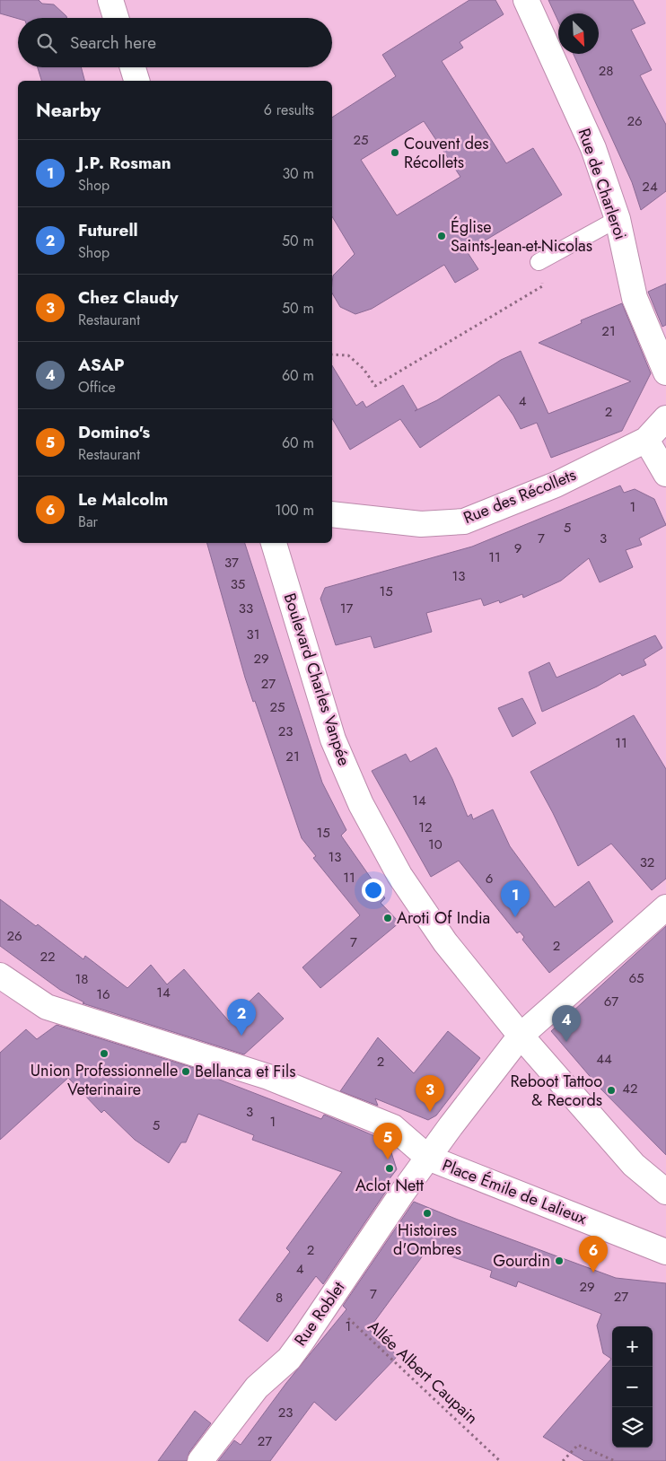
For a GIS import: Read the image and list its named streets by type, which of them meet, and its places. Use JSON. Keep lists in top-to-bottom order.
{
  "streets": {
    "street": [
      "Rue de Charleroi",
      "Rue des Récollets",
      "Boulevard Charles Vanpée",
      "Place Émile de Lalieux",
      "Rue Roblet"
    ],
    "path": ["Allée Albert Caupain"]
  },
  "crossings": [
    ["Boulevard Charles Vanpée", "Place Émile de Lalieux"],
    ["Place Émile de Lalieux", "Rue Roblet"],
    ["Rue Roblet", "Allée Albert Caupain"]
  ],
  "places": [
    "Couvent des Récollets",
    "Église Saints-Jean-et-Nicolas",
    "Aroti Of India",
    "Union Professionnelle Veterinaire",
    "Bellanca et Fils",
    "Reboot Tattoo & Records",
    "Aclot Nett",
    "Histoires d'Ombres",
    "Gourdin"
  ],
  "house_numbers": [
    "28",
    "26",
    "25",
    "24",
    "21",
    "4",
    "2",
    "1",
    "5",
    "7",
    "3",
    "9",
    "11",
    "37",
    "13",
    "35",
    "15",
    "33",
    "17",
    "31",
    "29",
    "27",
    "25",
    "23",
    "11",
    "21",
    "14",
    "12",
    "15",
    "10",
    "13",
    "32",
    "11",
    "6",
    "26",
    "7",
    "2",
    "22",
    "65",
    "18",
    "14",
    "16",
    "67",
    "44",
    "2",
    "42",
    "3",
    "1",
    "5",
    "2",
    "4",
    "29",
    "7",
    "27",
    "8",
    "1",
    "23",
    "27"
  ],
  "north": "bottom right",
  "page": {
    "search": "Search here",
    "heading": ["Nearby", "6 results"],
    "list": [
      {
        "mark": "1",
        "name": "J.P. Rosman",
        "note": "Shop",
        "value": "30 m"
      },
      {
        "mark": "2",
        "name": "Futurell",
        "note": "Shop",
        "value": "50 m"
      },
      {
        "mark": "3",
        "name": "Chez Claudy",
        "note": "Restaurant",
        "value": "50 m"
      },
      {
        "mark": "4",
        "name": "ASAP",
        "note": "Office",
        "value": "60 m"
      },
      {
        "mark": "5",
        "name": "Domino's",
        "note": "Restaurant",
        "value": "60 m"
      },
      {
        "mark": "6",
        "name": "Le Malcolm",
        "note": "Bar",
        "value": "100 m"
      }
    ],
    "pins": [
      "1",
      "2",
      "4",
      "3",
      "5",
      "6"
    ],
    "map_buttons": ["+", "−"]
  }
}
